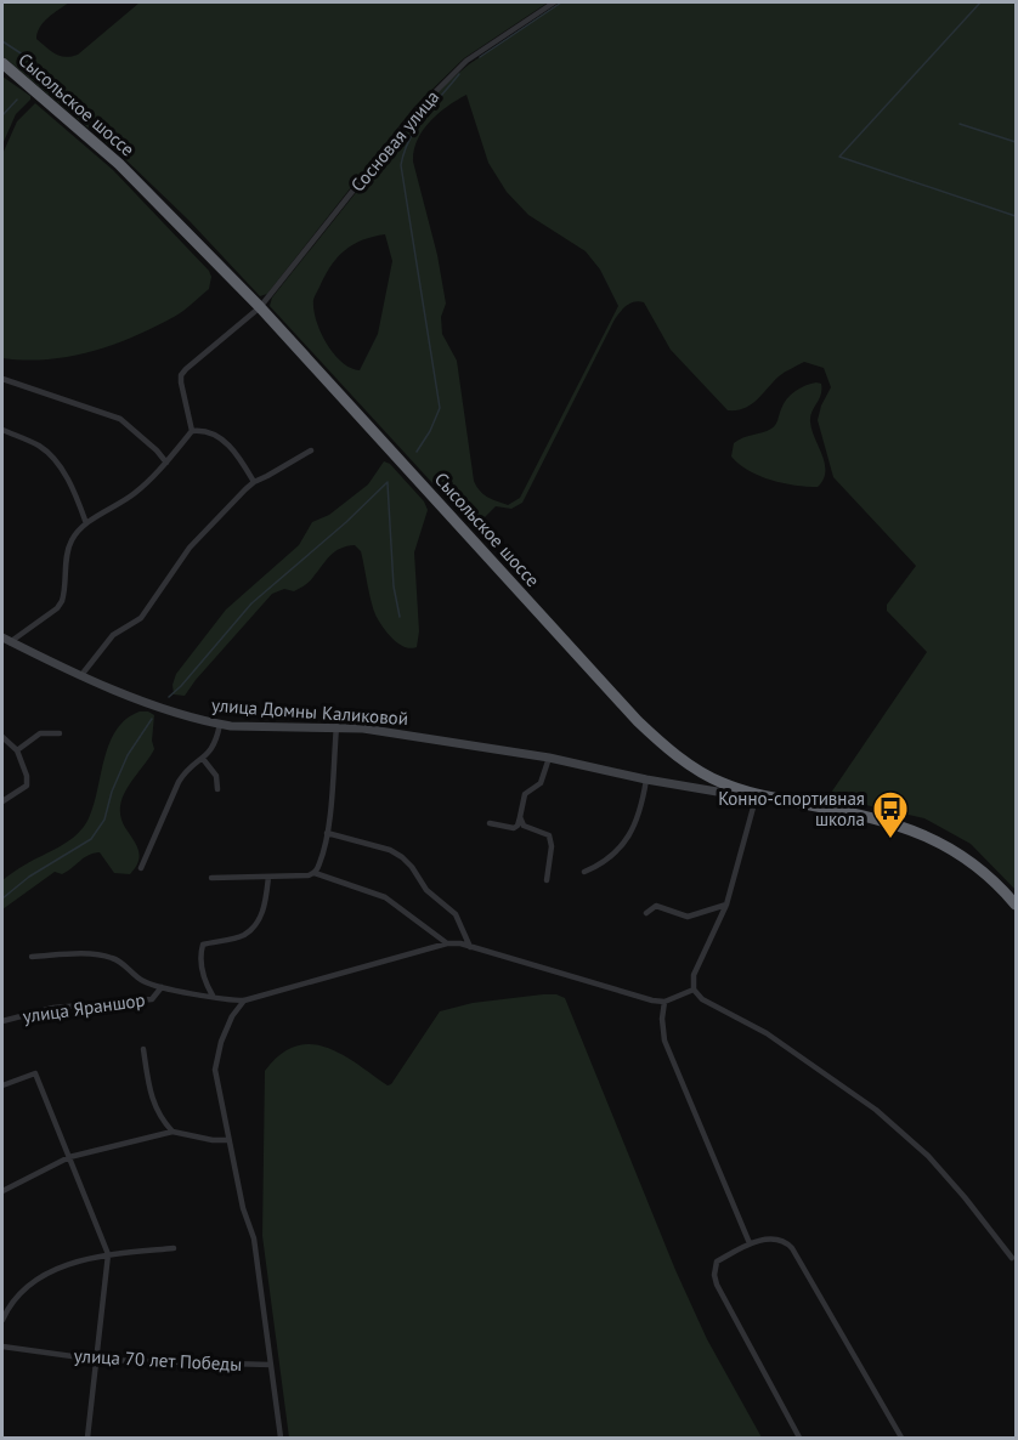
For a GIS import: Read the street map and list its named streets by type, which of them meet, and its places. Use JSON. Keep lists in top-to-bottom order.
{
  "streets": {
    "highway": ["Сысольское шоссе"],
    "main road": ["улица Домны Каликовой"],
    "street": ["Сосновая улица", "улица Яраншор", "улица 70 лет Победы"]
  },
  "crossings": [
    ["Сысольское шоссе", "Сосновая улица"],
    ["Сысольское шоссе", "улица Домны Каликовой"]
  ],
  "places": {
    "bus stop": ["Конно-спортивная школа"]
  }
}
